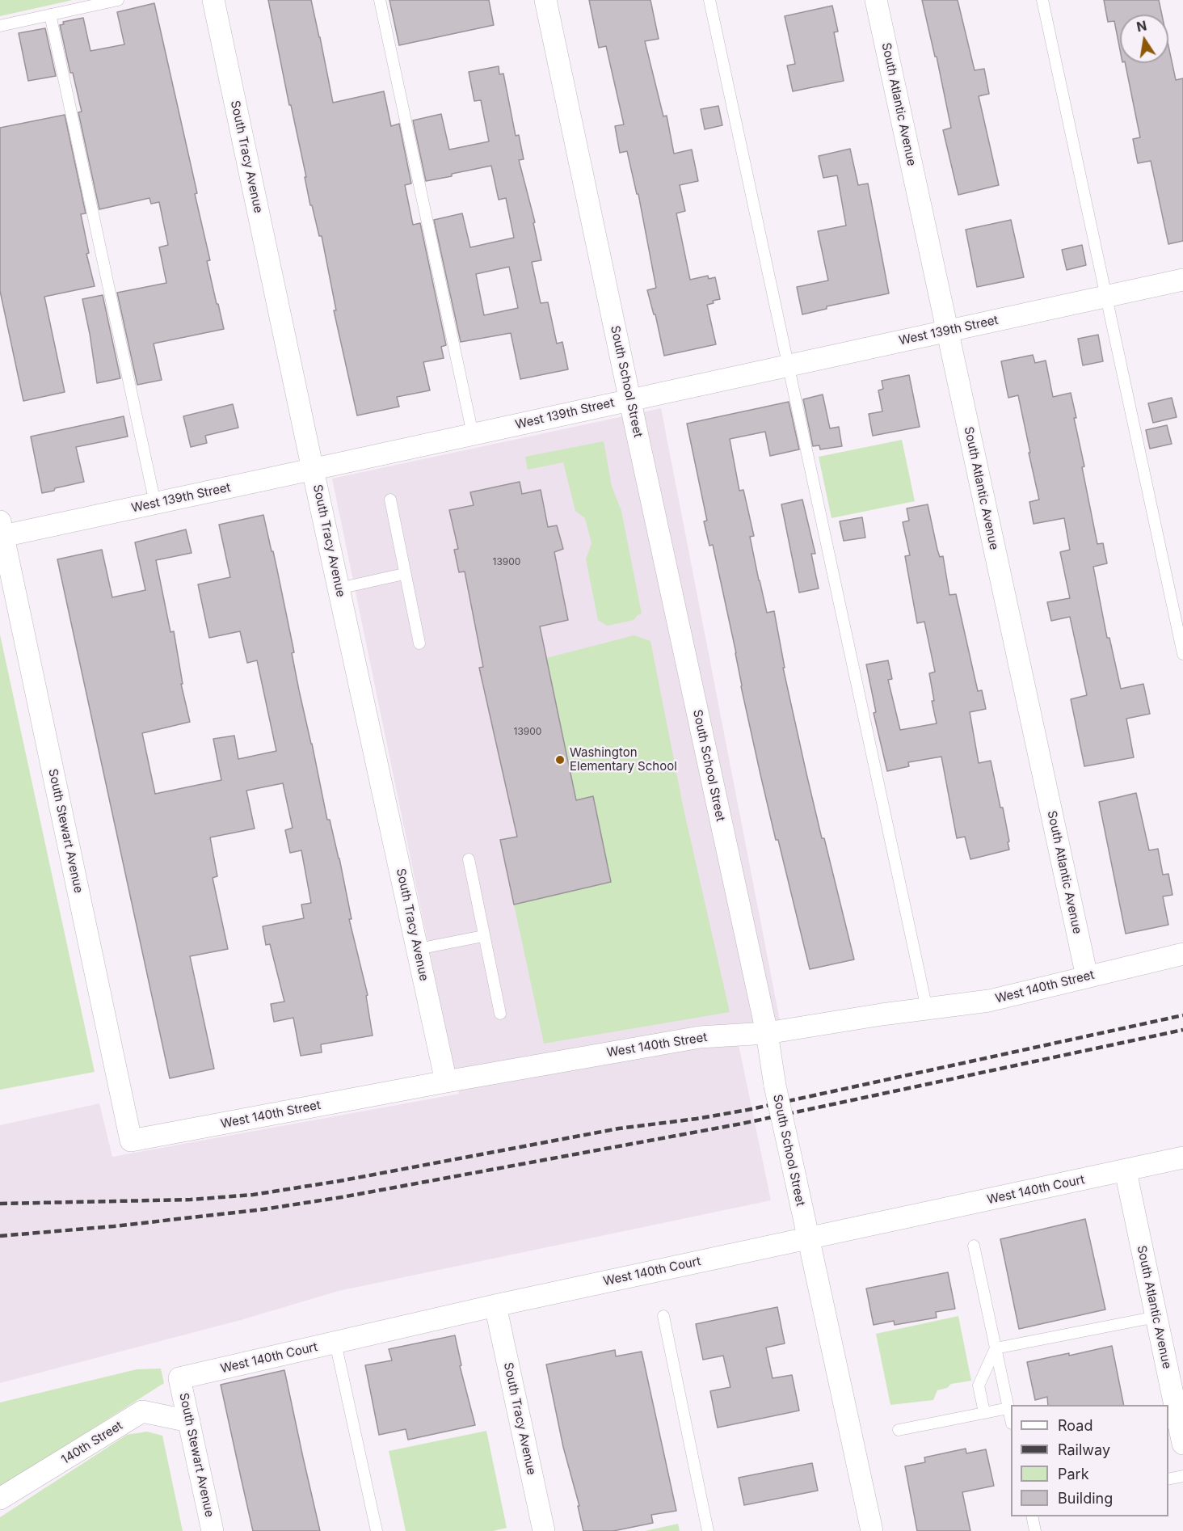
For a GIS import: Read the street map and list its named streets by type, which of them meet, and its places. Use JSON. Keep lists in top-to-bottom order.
{
  "streets": {
    "street": [
      "South Atlantic Avenue",
      "South Tracy Avenue",
      "West 139th Street",
      "South School Street",
      "South Stewart Avenue",
      "West 140th Street",
      "West 140th Court",
      "140th Street"
    ]
  },
  "crossings": [
    ["South Atlantic Avenue", "West 139th Street"],
    ["South Atlantic Avenue", "West 140th Street"],
    ["South Atlantic Avenue", "West 140th Court"],
    ["South Tracy Avenue", "West 139th Street"],
    ["South Tracy Avenue", "West 140th Street"],
    ["South Tracy Avenue", "West 140th Court"],
    ["West 139th Street", "South School Street"],
    ["West 139th Street", "South Stewart Avenue"],
    ["South School Street", "West 140th Street"],
    ["South School Street", "West 140th Court"],
    ["South Stewart Avenue", "West 140th Street"],
    ["South Stewart Avenue", "West 140th Court"],
    ["South Stewart Avenue", "140th Street"]
  ],
  "places": ["Washington Elementary School"],
  "house_numbers": ["13900", "13900"],
  "legend": [
    "Road",
    "Railway",
    "Park",
    "Building"
  ],
  "north": "top"
}
